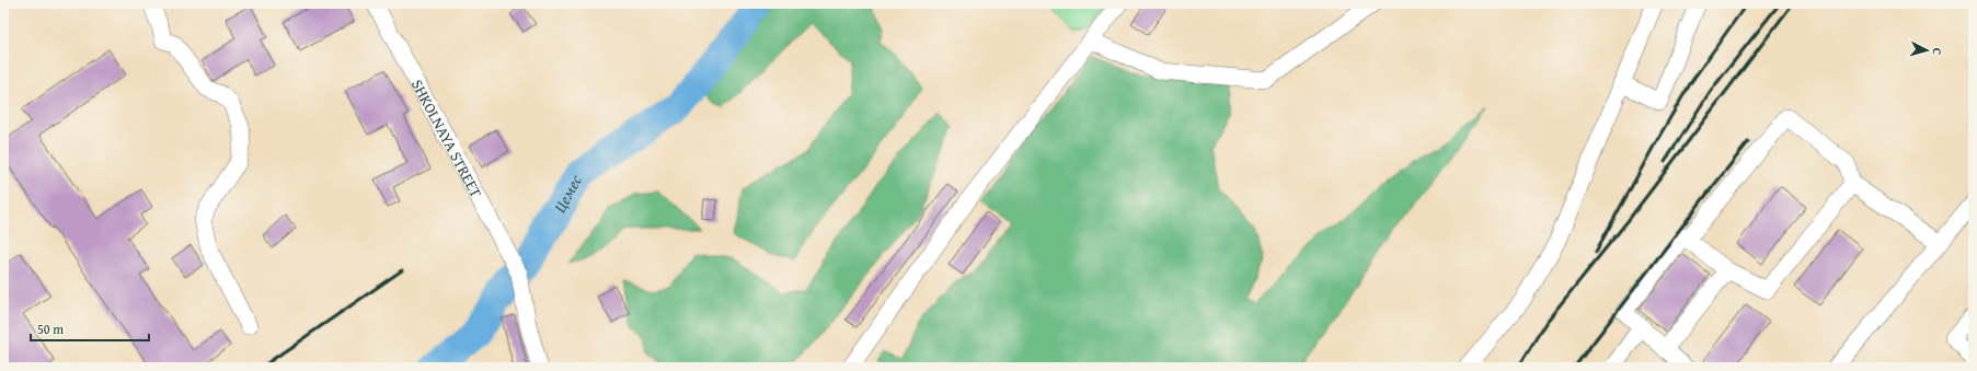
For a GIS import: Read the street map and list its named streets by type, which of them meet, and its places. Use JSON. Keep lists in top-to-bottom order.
{
  "streets": {
    "street": ["SHKOLNAYA STREET"]
  },
  "water": ["Цемес"],
  "scale_bar": "50 m",
  "north": "right"
}
